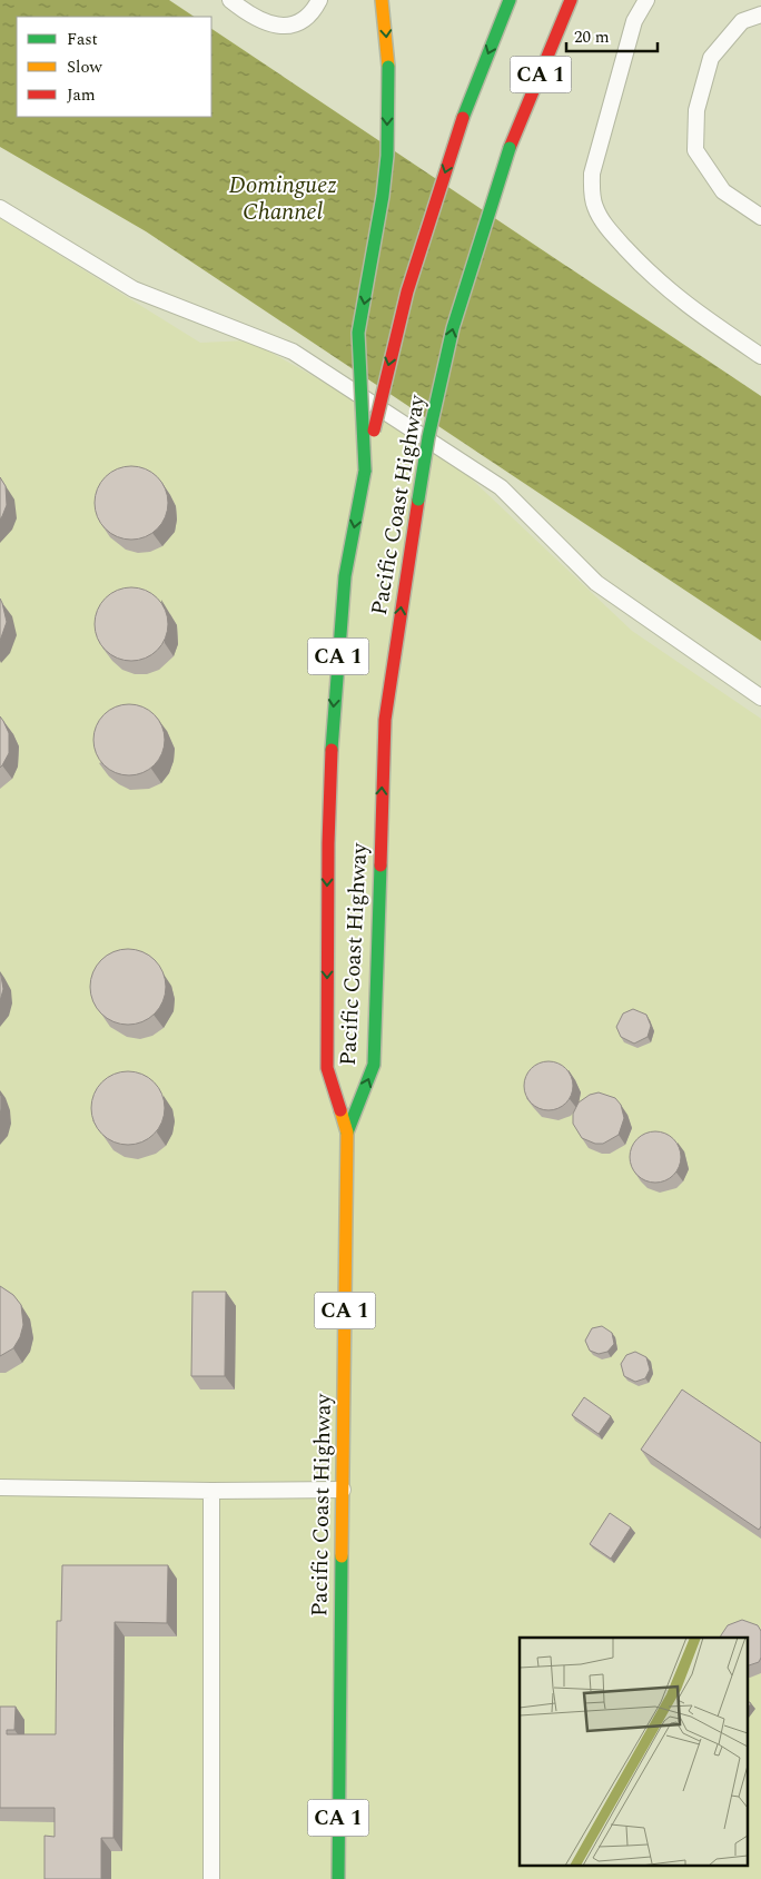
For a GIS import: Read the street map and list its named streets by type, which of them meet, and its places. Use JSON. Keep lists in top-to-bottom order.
{
  "streets": {
    "highway": ["CA 1", "Pacific Coast Highway"]
  },
  "water": ["Dominguez Channel"],
  "legend": ["Fast", "Slow", "Jam"],
  "scale_bar": "20 m"
}
